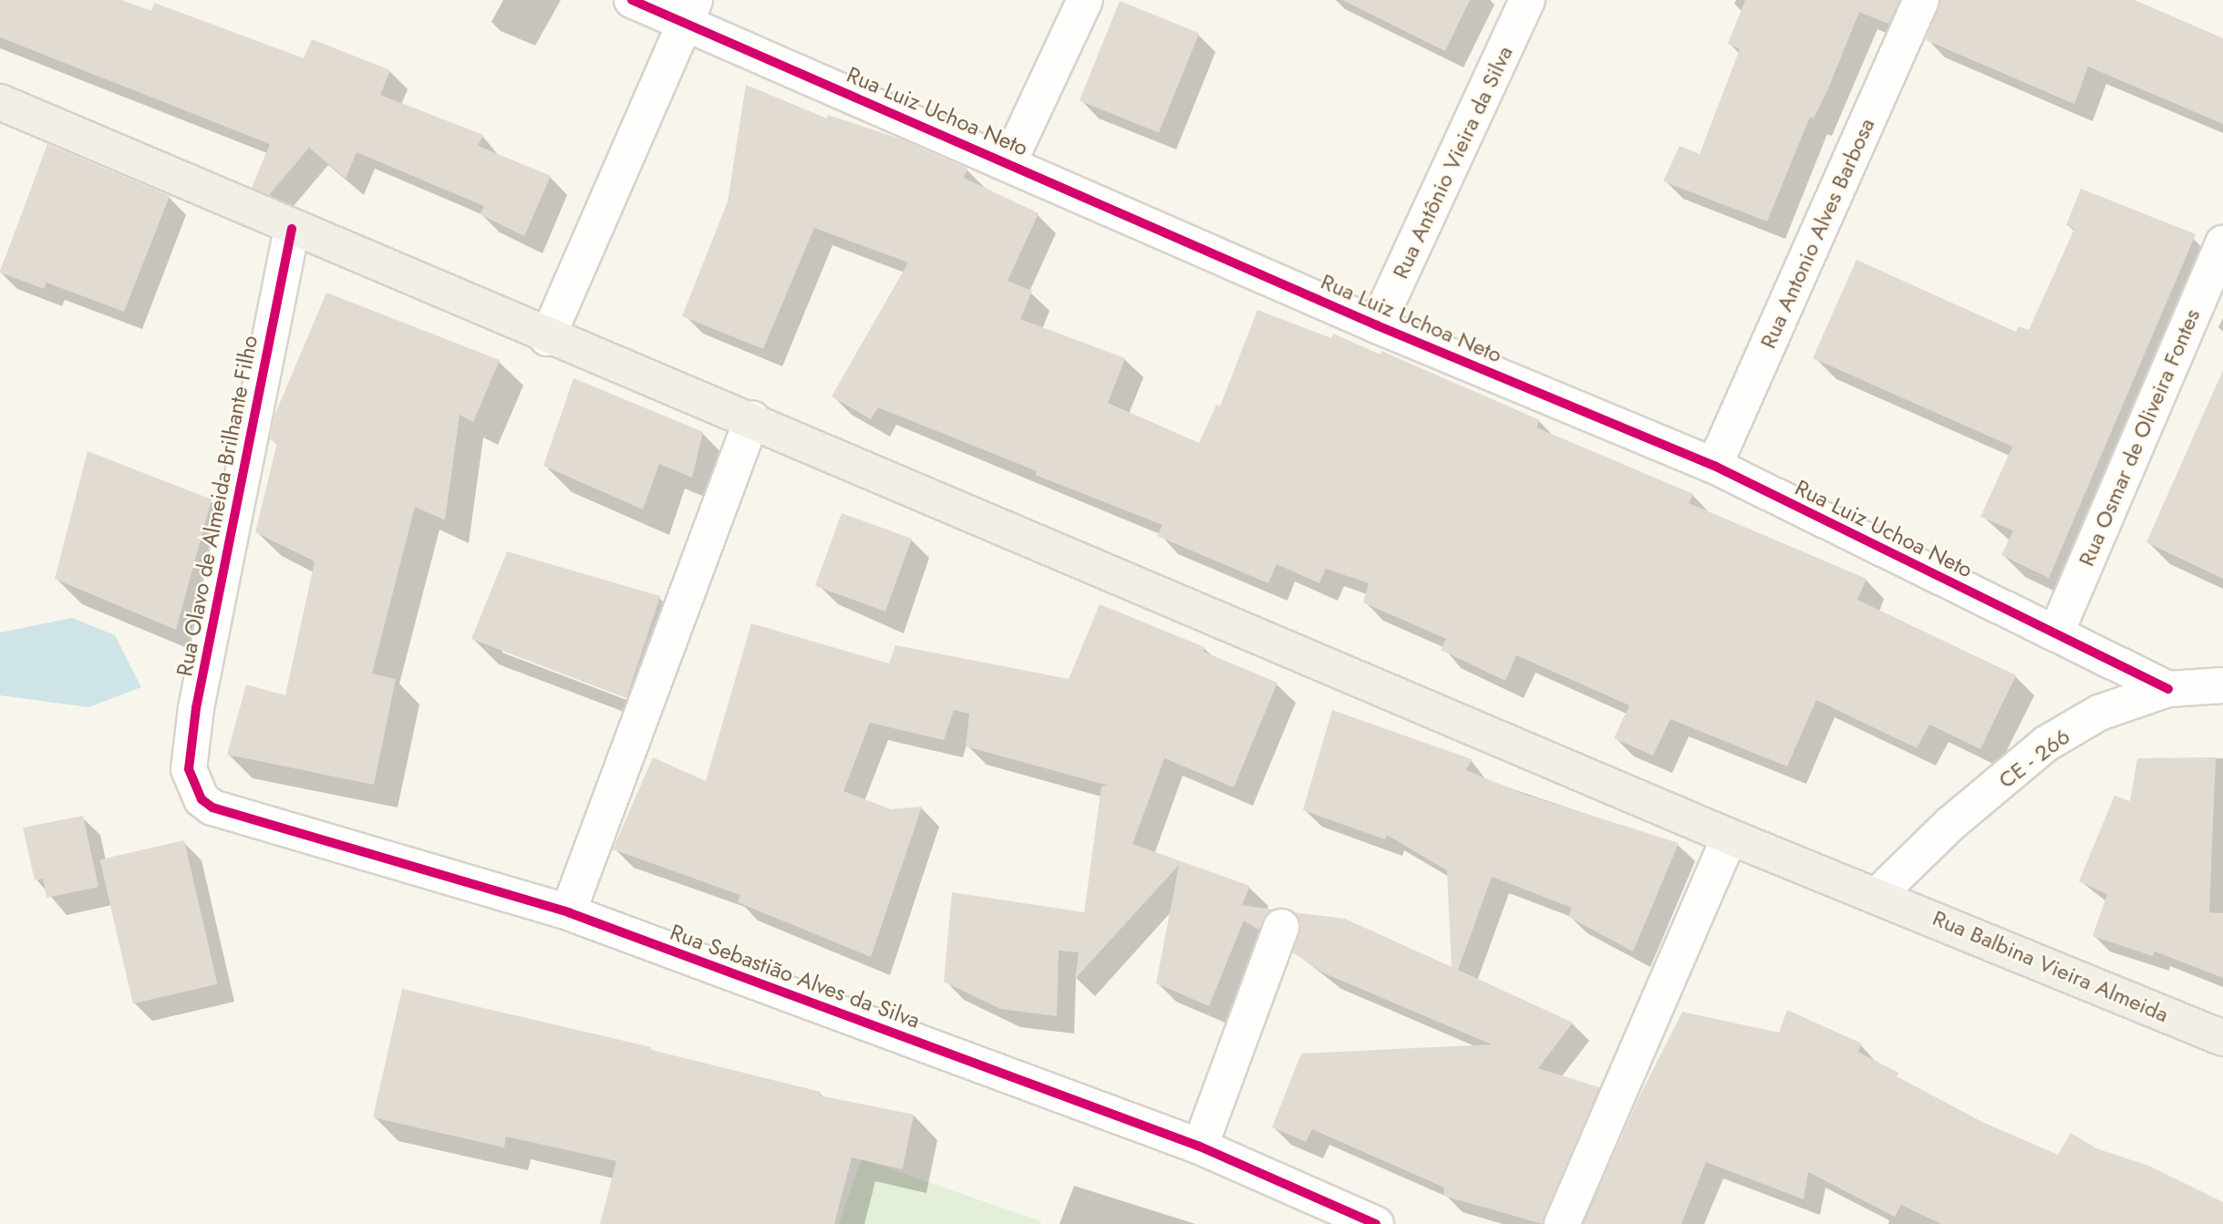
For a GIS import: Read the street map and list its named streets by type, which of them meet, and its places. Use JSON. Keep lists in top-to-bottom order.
{
  "streets": {
    "main road": ["Rua Balbina Vieira Almeida"],
    "street": [
      "Rua Luiz Uchoa Neto",
      "Rua Antônio Vieira da Silva",
      "Rua Antonio Alves Barbosa",
      "Rua Osmar de Oliveira Fontes",
      "Rua Olavo de Almeida Brilhante Filho",
      "CE - 266",
      "Rua Sebastião Alves da Silva"
    ]
  },
  "crossings": [
    ["Rua Luiz Uchoa Neto", "Rua Antônio Vieira da Silva"],
    ["Rua Luiz Uchoa Neto", "Rua Antonio Alves Barbosa"],
    ["Rua Luiz Uchoa Neto", "Rua Osmar de Oliveira Fontes"],
    ["Rua Luiz Uchoa Neto", "CE - 266"],
    ["Rua Olavo de Almeida Brilhante Filho", "Rua Balbina Vieira Almeida"],
    ["Rua Olavo de Almeida Brilhante Filho", "Rua Sebastião Alves da Silva"],
    ["CE - 266", "Rua Balbina Vieira Almeida"]
  ]
}
